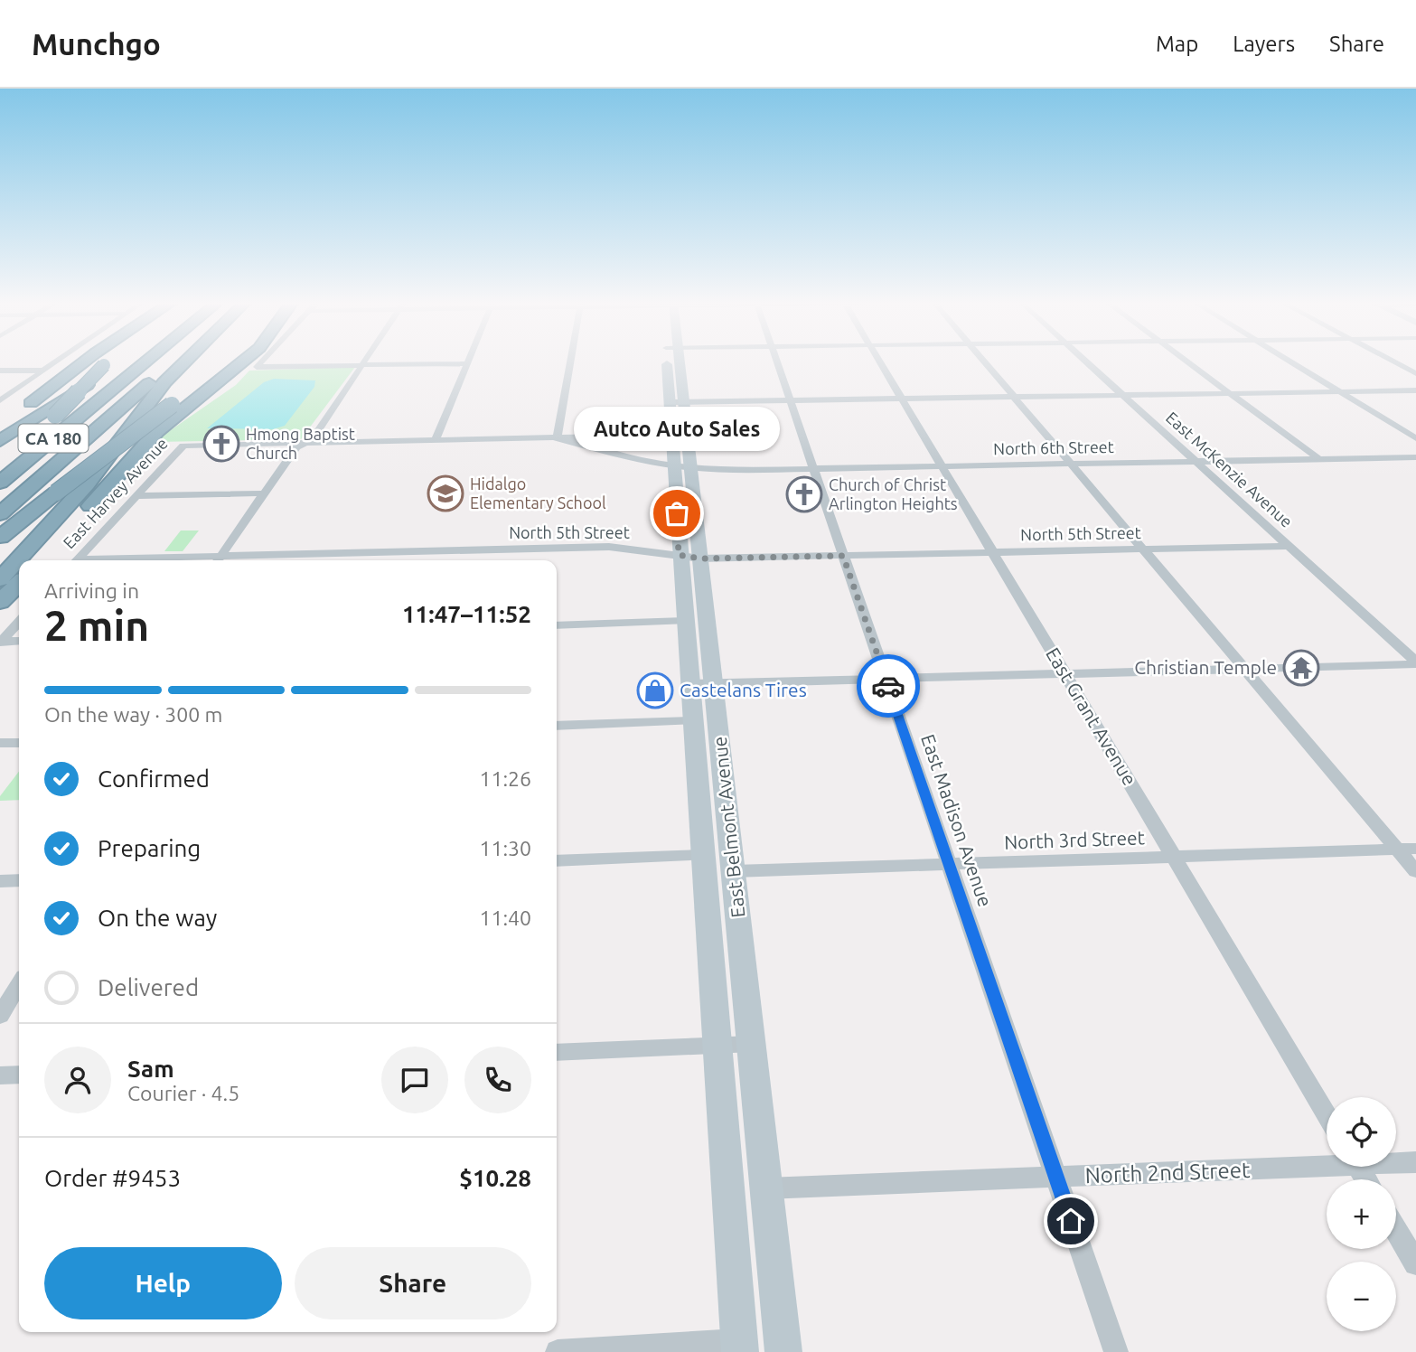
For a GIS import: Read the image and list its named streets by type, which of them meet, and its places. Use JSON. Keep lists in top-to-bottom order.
{
  "streets": {
    "highway": ["CA 180"],
    "main road": ["East Belmont Avenue"],
    "street": [
      "North 6th Street",
      "East McKenzie Avenue",
      "East Harvey Avenue",
      "North 5th Street",
      "East Grant Avenue",
      "East Madison Avenue",
      "North 3rd Street",
      "North 2nd Street"
    ]
  },
  "crossings": [
    ["North 6th Street", "East McKenzie Avenue"],
    ["North 6th Street", "East Grant Avenue"],
    ["North 6th Street", "East Madison Avenue"],
    ["North 6th Street", "East Belmont Avenue"],
    ["East McKenzie Avenue", "North 5th Street"],
    ["North 5th Street", "East Grant Avenue"],
    ["North 5th Street", "East Madison Avenue"],
    ["North 5th Street", "East Belmont Avenue"],
    ["East Grant Avenue", "North 3rd Street"],
    ["East Madison Avenue", "North 3rd Street"],
    ["East Madison Avenue", "North 2nd Street"],
    ["East Belmont Avenue", "North 3rd Street"],
    ["East Belmont Avenue", "North 2nd Street"]
  ],
  "places": {
    "church": ["Hmong Baptist Church", "Church of Christ Arlington Heights"],
    "school or university": ["Hidalgo Elementary School"],
    "other": ["Autco Auto Sales"],
    "temple": ["Christian Temple"],
    "shop": ["Castelans Tires"]
  },
  "page": {
    "header": "Munchgo",
    "nav": ["Map", "Layers", "Share"],
    "bubble": "Autco Auto Sales",
    "heading": ["2 min", "Arriving in", "11:47–11:52"],
    "panel": [
      "Sam",
      "Courier · 4.5",
      "Order #9453",
      "$10.28"
    ],
    "bar": "On the way · 300 m",
    "list": [
      ["Confirmed", "11:26"],
      ["Preparing", "11:30"],
      ["On the way", "11:40"],
      "Delivered"
    ],
    "map_buttons": ["+", "−"],
    "buttons": ["Help", "Share"]
  }
}
